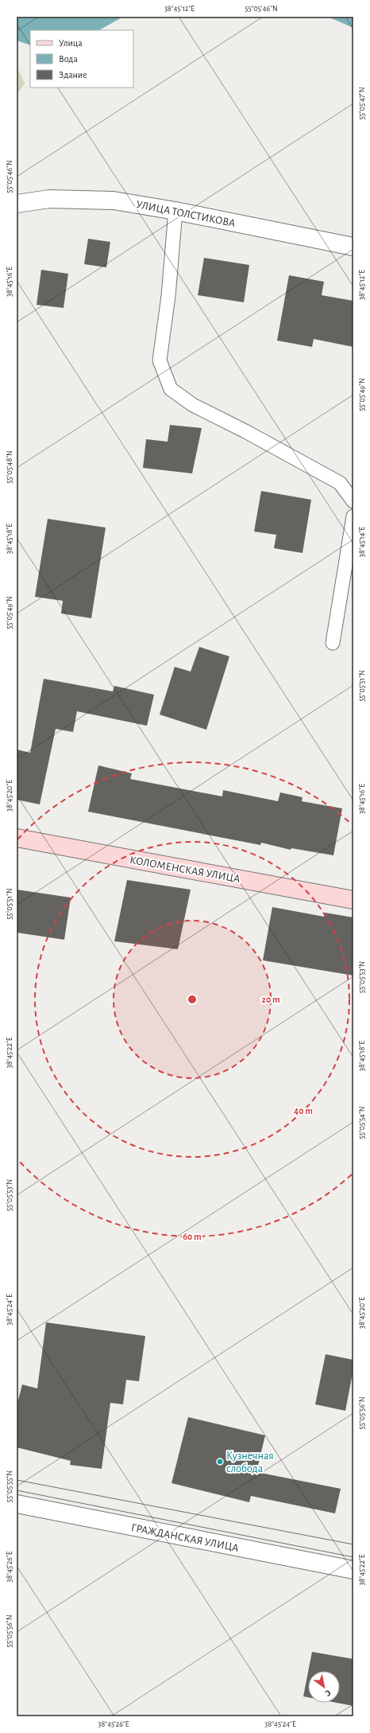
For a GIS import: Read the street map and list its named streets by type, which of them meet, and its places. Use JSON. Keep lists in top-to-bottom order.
{
  "streets": {
    "street": ["УЛИЦА ТОЛСТИКОВА", "КОЛОМЕНСКАЯ УЛИЦА", "ГРАЖДАНСКАЯ УЛИЦА"]
  },
  "places": ["Кузнечная слобода"],
  "legend": ["Улица", "Вода", "Здание"],
  "north": "bottom right",
  "coordinates": [
    "38°45'12\"E",
    "55°05'46\"N",
    "55°05'47\"N",
    "38°45'16\"E",
    "55°05'49\"N",
    "55°05'48\"N",
    "38°45'18\"E",
    "38°45'14\"E",
    "55°05'51\"N",
    "38°45'20\"E",
    "55°05'53\"N",
    "38°45'22\"E",
    "55°05'54\"N",
    "38°45'24\"E",
    "55°05'56\"N",
    "55°05'55\"N",
    "38°45'26\"E"
  ],
  "rings": ["20 m", "40 m", "60 m"]
}
